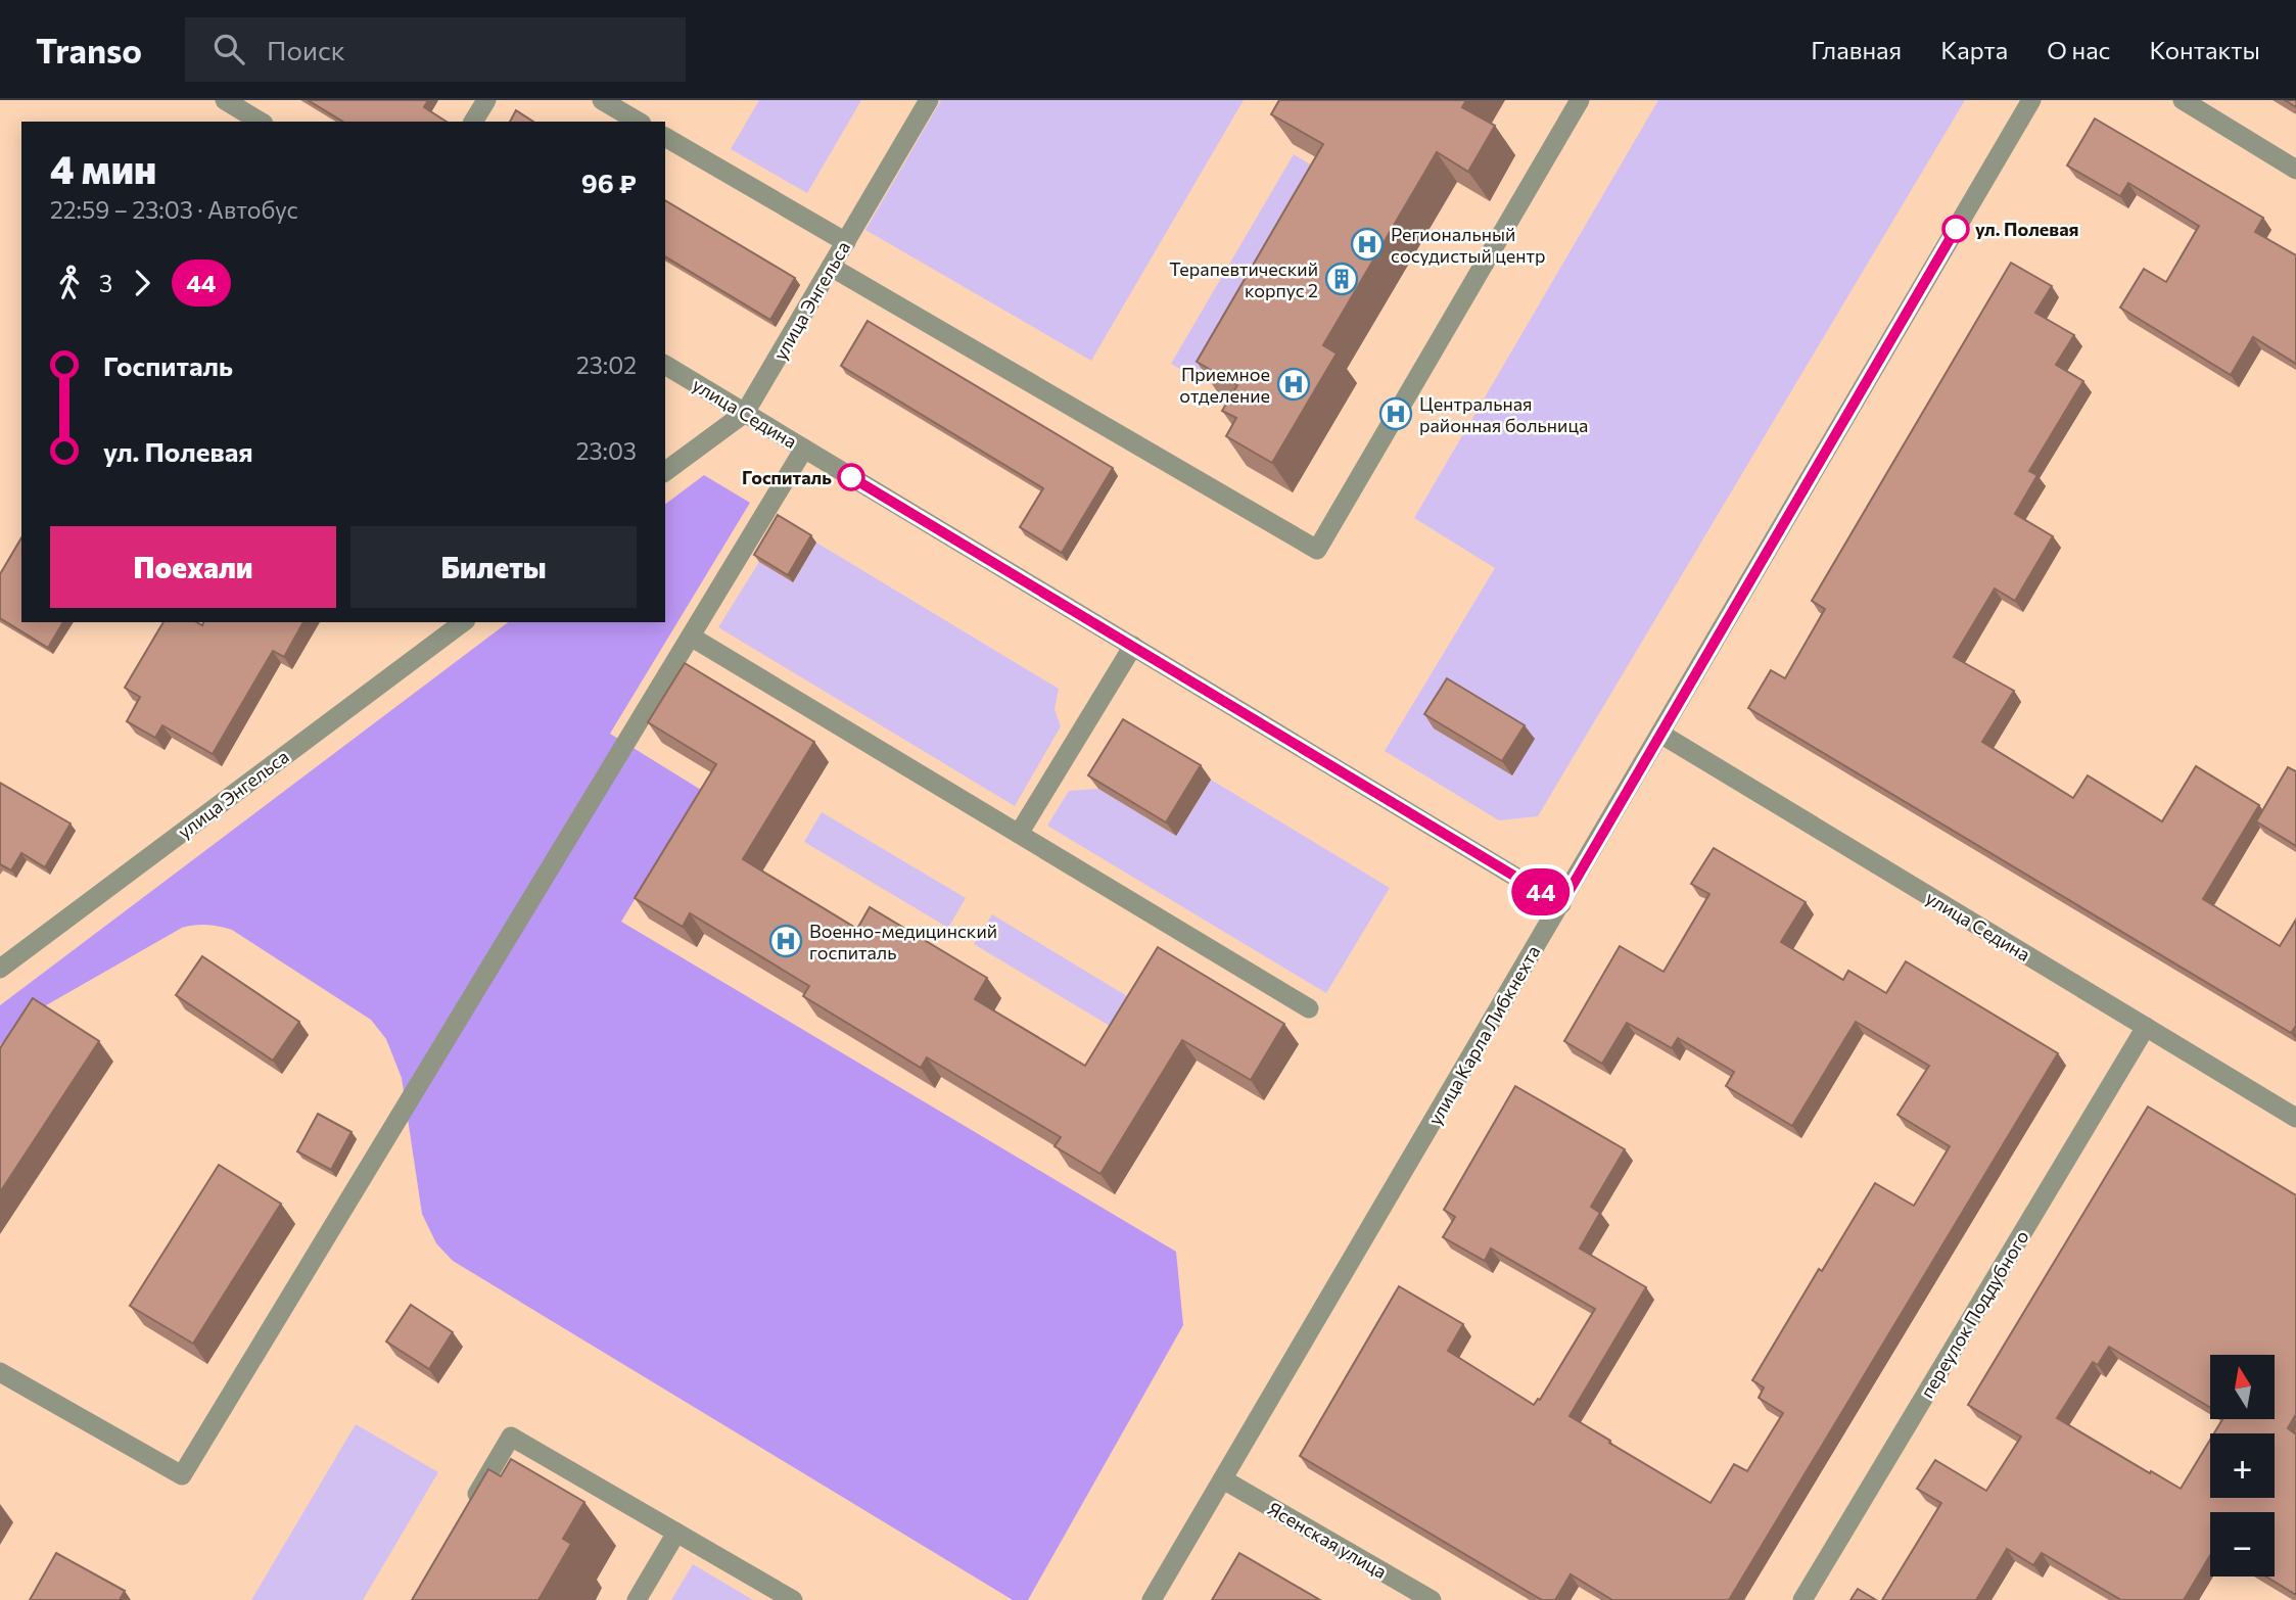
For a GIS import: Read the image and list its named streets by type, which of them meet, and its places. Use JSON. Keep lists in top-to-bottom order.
{
  "streets": {
    "street": [
      "улица Энгельса",
      "улица Седина",
      "улица Карла Либкнехта",
      "переулок Поддубного",
      "Ясенская улица"
    ]
  },
  "crossings": [
    ["улица Энгельса", "улица Седина"],
    ["улица Седина", "улица Карла Либкнехта"],
    ["улица Седина", "переулок Поддубного"],
    ["улица Карла Либкнехта", "Ясенская улица"]
  ],
  "places": {
    "other": ["ул. Полевая", "Госпиталь"],
    "hospital": [
      "Региональный сосудистый центр",
      "Приемное отделение",
      "Центральная районная больница",
      "Военно-медицинский госпиталь"
    ],
    "building": ["Терапевтический корпус 2"]
  },
  "lines": ["bus line 44"],
  "north": "top",
  "page": {
    "header": "Transo",
    "search": "Поиск",
    "nav": [
      "Главная",
      "Карта",
      "О нас",
      "Контакты"
    ],
    "on_map": "44",
    "heading": ["4 мин", "22:59 – 23:03 · Автобус", "96 ₽"],
    "legs": ["3", "44"],
    "list": [
      {
        "name": "Госпиталь",
        "value": "23:02"
      },
      {
        "name": "ул. Полевая",
        "value": "23:03"
      }
    ],
    "buttons": ["Поехали", "Билеты"],
    "map_buttons": ["+", "−"]
  }
}
